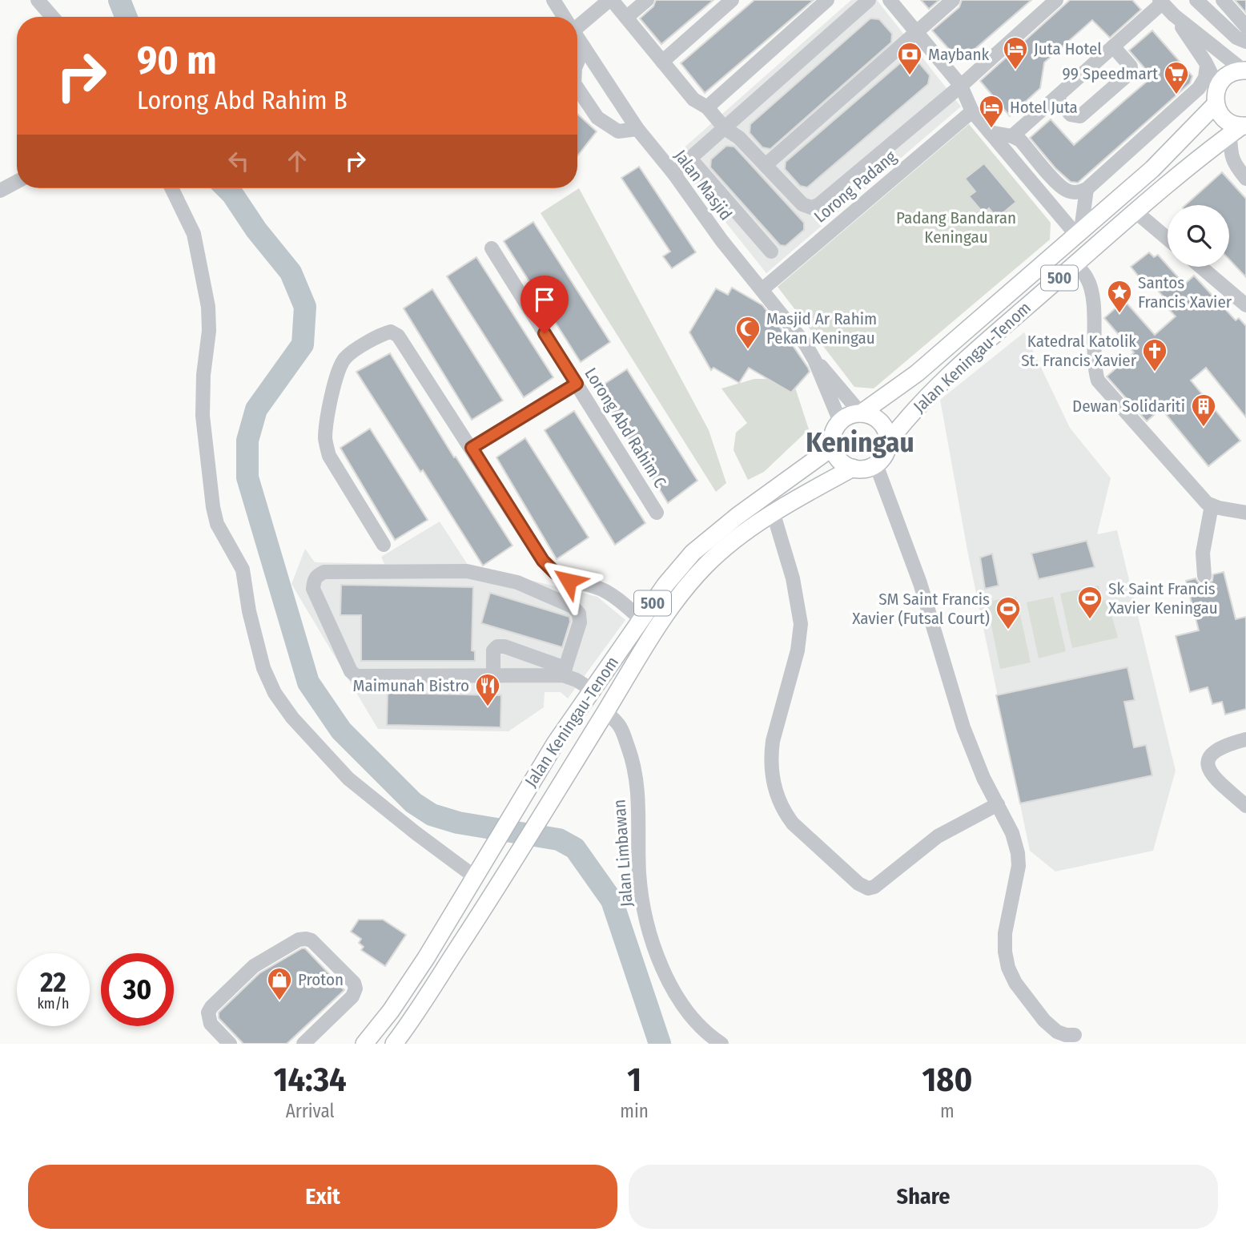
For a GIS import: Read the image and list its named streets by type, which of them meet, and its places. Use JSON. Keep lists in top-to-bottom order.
{
  "streets": {
    "main road": ["500", "Jalan Keningau-Tenom"],
    "street": [
      "Jalan Masjid",
      "Lorong Padang",
      "Lorong Abd Rahim C",
      "Jalan Limbawan"
    ]
  },
  "crossings": [
    ["Jalan Masjid", "Lorong Padang"],
    ["500", "Jalan Keningau-Tenom"],
    ["Jalan Keningau-Tenom", "Jalan Limbawan"]
  ],
  "districts": ["Keningau"],
  "parks": ["Padang Bandaran Keningau"],
  "places": {
    "hotel": ["Juta Hotel", "Hotel Juta"],
    "bank": ["Maybank"],
    "supermarket": ["99 Speedmart"],
    "place": ["Santos Francis Xavier"],
    "mosque": ["Masjid Ar Rahim Pekan Keningau"],
    "church": ["Katedral Katolik St. Francis Xavier"],
    "building": ["Dewan Solidariti"],
    "sports": ["Sk Saint Francis Xavier Keningau", "SM Saint Francis Xavier (Futsal Court)"],
    "restaurant": ["Maimunah Bistro"],
    "shop": ["Proton"]
  },
  "page": {
    "turn": ["90 m", "Lorong Abd Rahim B"],
    "speed": "22 km/h",
    "limit": "30",
    "eta": [
      "14:34",
      "Arrival",
      "1",
      "min",
      "180",
      "m"
    ],
    "buttons": ["Exit", "Share"]
  }
}
